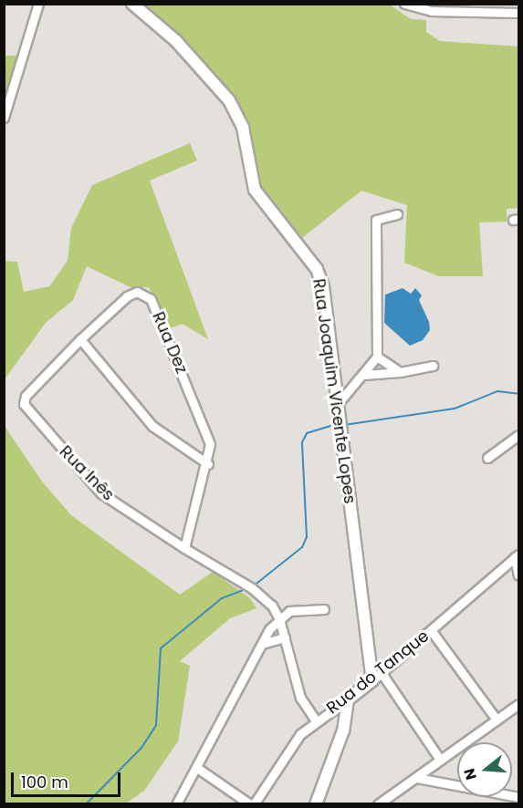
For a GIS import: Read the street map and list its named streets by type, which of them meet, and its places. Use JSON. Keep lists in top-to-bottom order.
{
  "streets": {
    "street": [
      "Rua Dez",
      "Rua Joaquim Vicente Lopes",
      "Rua Inês",
      "Rua do Tanque"
    ]
  },
  "crossings": [
    ["Rua Dez", "Rua Inês"],
    ["Rua Joaquim Vicente Lopes", "Rua do Tanque"]
  ],
  "scale_bar": "100 m",
  "north": "left"
}
